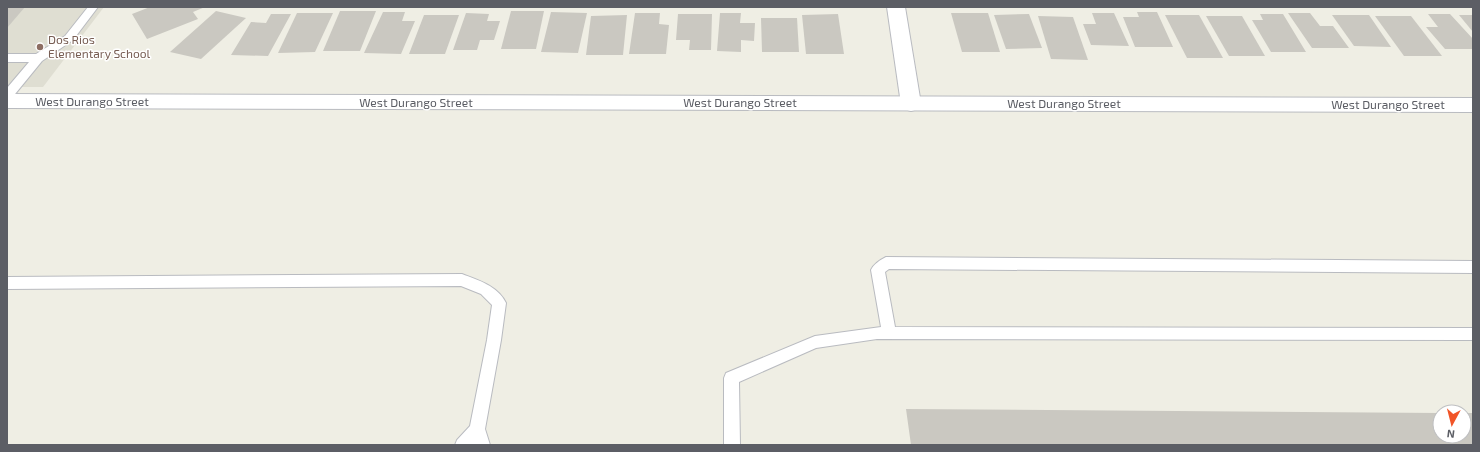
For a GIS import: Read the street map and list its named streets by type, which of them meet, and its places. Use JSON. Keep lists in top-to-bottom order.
{
  "streets": {
    "street": ["West Durango Street"]
  },
  "places": ["Dos Rios Elementary School"],
  "north": "bottom"
}
